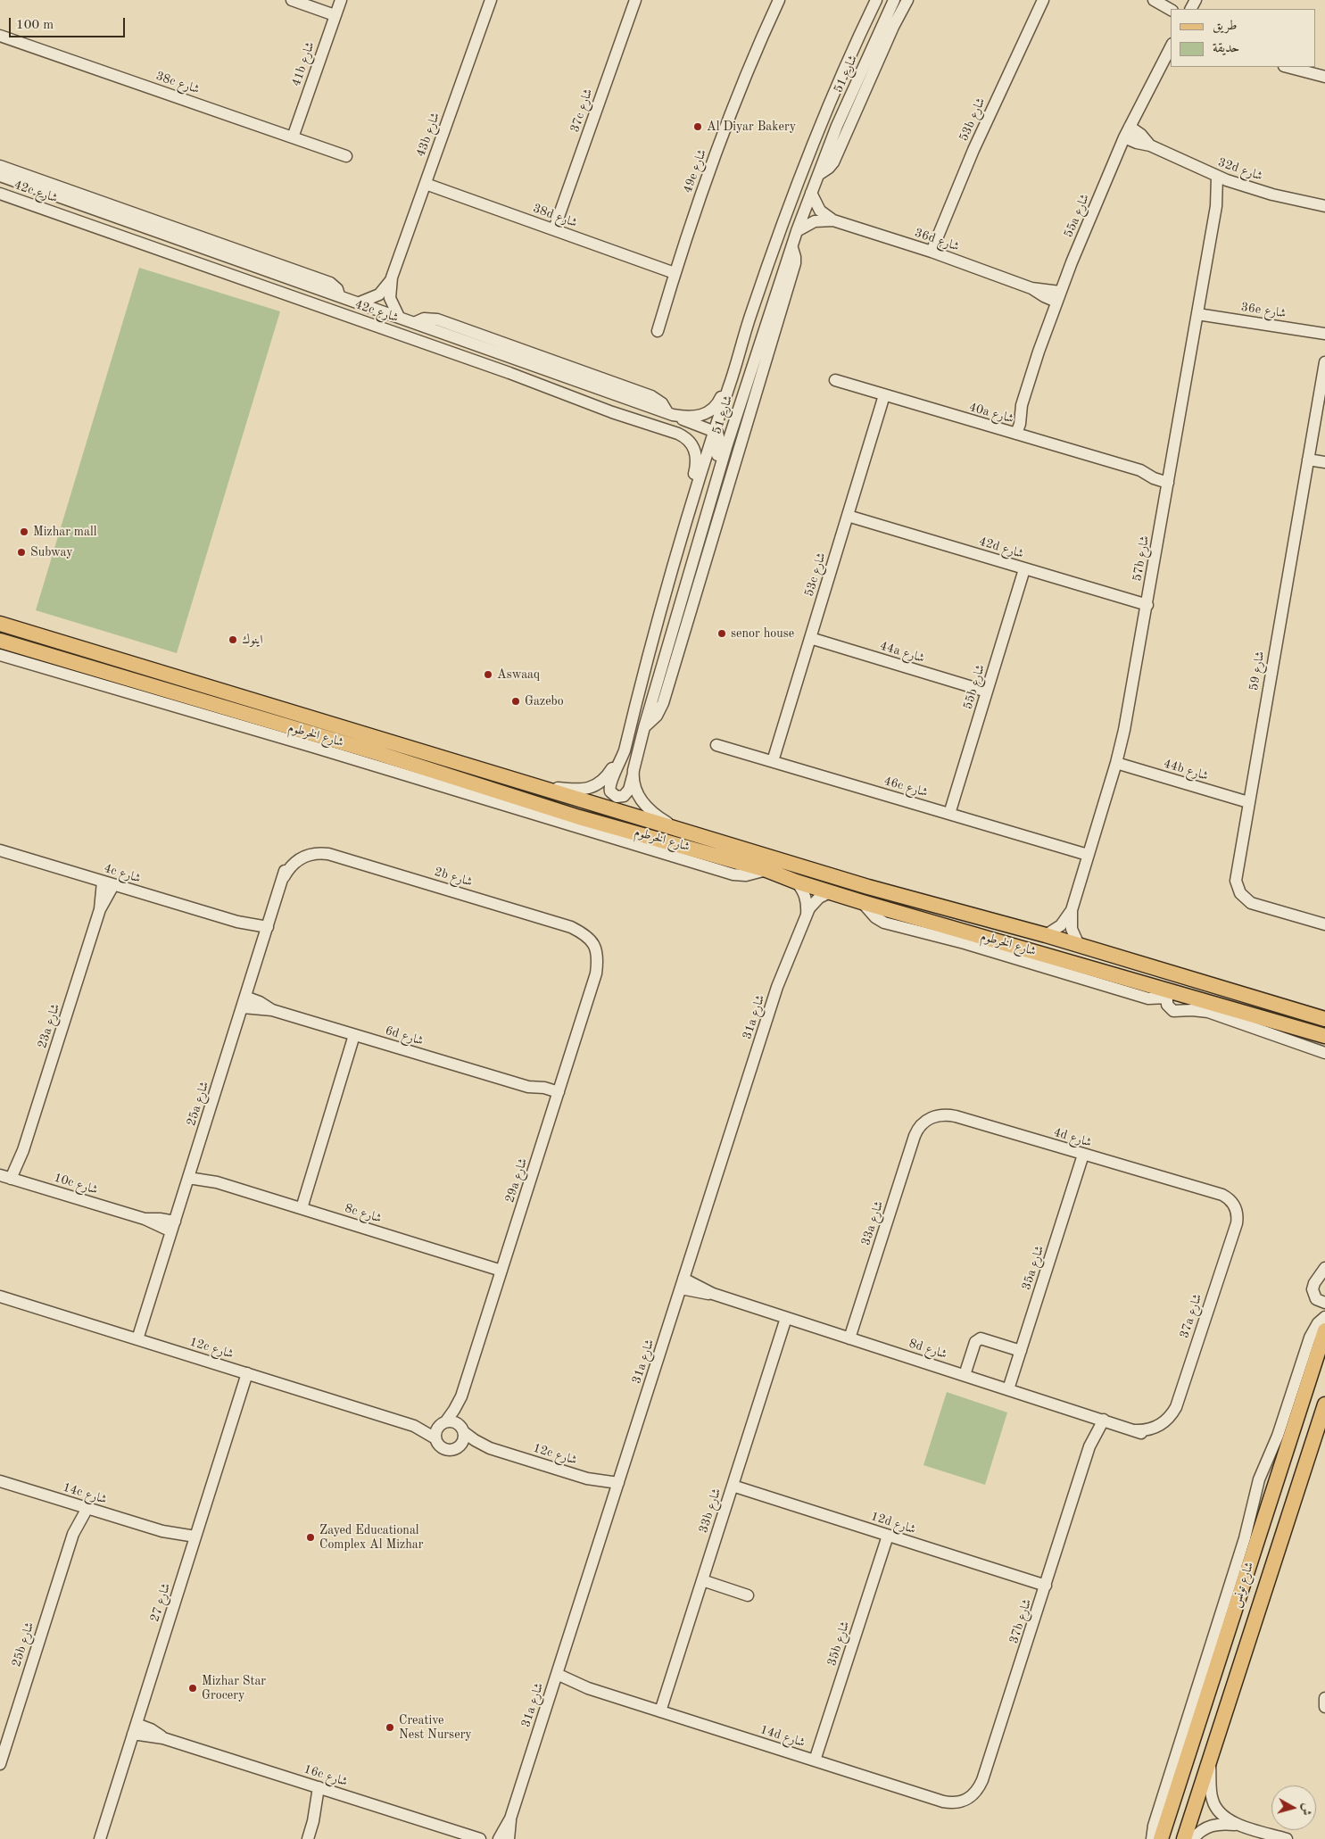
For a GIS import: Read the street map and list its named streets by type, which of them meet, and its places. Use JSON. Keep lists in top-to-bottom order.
{
  "streets": {
    "main road": ["شارع الخرطوم", "شارع تونس"],
    "street": [
      "41b شارع",
      "شارع 51",
      "38c شارع",
      "37c شارع",
      "53b شارع",
      "43b شارع",
      "32d شارع",
      "49e شارع",
      "42c شارع",
      "38d شارع",
      "55a شارع",
      "36d شارع",
      "36e شارع",
      "40a شارع",
      "42d شارع",
      "57b شارع",
      "53c شارع",
      "44a شارع",
      "شارع 59",
      "55b شارع",
      "44b شارع",
      "46c شارع",
      "4c شارع",
      "2b شارع",
      "31a شارع",
      "23a شارع",
      "6d شارع",
      "25a شارع",
      "4d شارع",
      "29a شارع",
      "10c شارع",
      "8c شارع",
      "33a شارع",
      "35a شارع",
      "37a شارع",
      "12c شارع",
      "8d شارع",
      "14c شارع",
      "33b شارع",
      "12d شارع",
      "شارع 27",
      "37b شارع",
      "35b شارع",
      "25b شارع",
      "14d شارع",
      "16c شارع"
    ]
  },
  "crossings": [
    ["41b شارع", "38c شارع"],
    ["شارع 51", "42c شارع"],
    ["شارع 51", "36d شارع"],
    ["شارع 51", "شارع الخرطوم"],
    ["37c شارع", "38d شارع"],
    ["53b شارع", "36d شارع"],
    ["43b شارع", "42c شارع"],
    ["43b شارع", "38d شارع"],
    ["32d شارع", "55a شارع"],
    ["32d شارع", "57b شارع"],
    ["49e شارع", "38d شارع"],
    ["55a شارع", "36d شارع"],
    ["55a شارع", "40a شارع"],
    ["36e شارع", "57b شارع"],
    ["40a شارع", "57b شارع"],
    ["40a شارع", "53c شارع"],
    ["42d شارع", "57b شارع"],
    ["42d شارع", "53c شارع"],
    ["42d شارع", "55b شارع"],
    ["57b شارع", "شارع الخرطوم"],
    ["57b شارع", "44b شارع"],
    ["57b شارع", "46c شارع"],
    ["53c شارع", "44a شارع"],
    ["53c شارع", "46c شارع"],
    ["44a شارع", "55b شارع"],
    ["شارع 59", "44b شارع"],
    ["55b شارع", "46c شارع"],
    ["شارع الخرطوم", "31a شارع"],
    ["4c شارع", "23a شارع"],
    ["4c شارع", "25a شارع"],
    ["2b شارع", "25a شارع"],
    ["2b شارع", "29a شارع"],
    ["31a شارع", "12c شارع"],
    ["31a شارع", "8d شارع"],
    ["31a شارع", "14d شارع"],
    ["23a شارع", "10c شارع"],
    ["6d شارع", "25a شارع"],
    ["6d شارع", "29a شارع"],
    ["25a شارع", "10c شارع"],
    ["25a شارع", "8c شارع"],
    ["25a شارع", "12c شارع"],
    ["4d شارع", "33a شارع"],
    ["4d شارع", "35a شارع"],
    ["4d شارع", "37a شارع"],
    ["29a شارع", "8c شارع"],
    ["29a شارع", "12c شارع"],
    ["33a شارع", "8d شارع"],
    ["35a شارع", "8d شارع"],
    ["37a شارع", "8d شارع"],
    ["12c شارع", "شارع 27"],
    ["8d شارع", "33b شارع"],
    ["8d شارع", "37b شارع"],
    ["14c شارع", "شارع 27"],
    ["14c شارع", "25b شارع"],
    ["33b شارع", "12d شارع"],
    ["33b شارع", "14d شارع"],
    ["12d شارع", "37b شارع"],
    ["12d شارع", "35b شارع"],
    ["شارع 27", "16c شارع"],
    ["37b شارع", "14d شارع"],
    ["35b شارع", "14d شارع"]
  ],
  "places": [
    "Al Diyar Bakery",
    "Mizhar mall",
    "Subway",
    "senor house",
    "اينوك",
    "Aswaaq",
    "Gazebo",
    "Zayed Educational Complex Al Mizhar",
    "Mizhar Star Grocery",
    "Creative Nest Nursery"
  ],
  "legend": ["طريق", "حديقة"],
  "scale_bar": "100 m",
  "north": "right"
}
